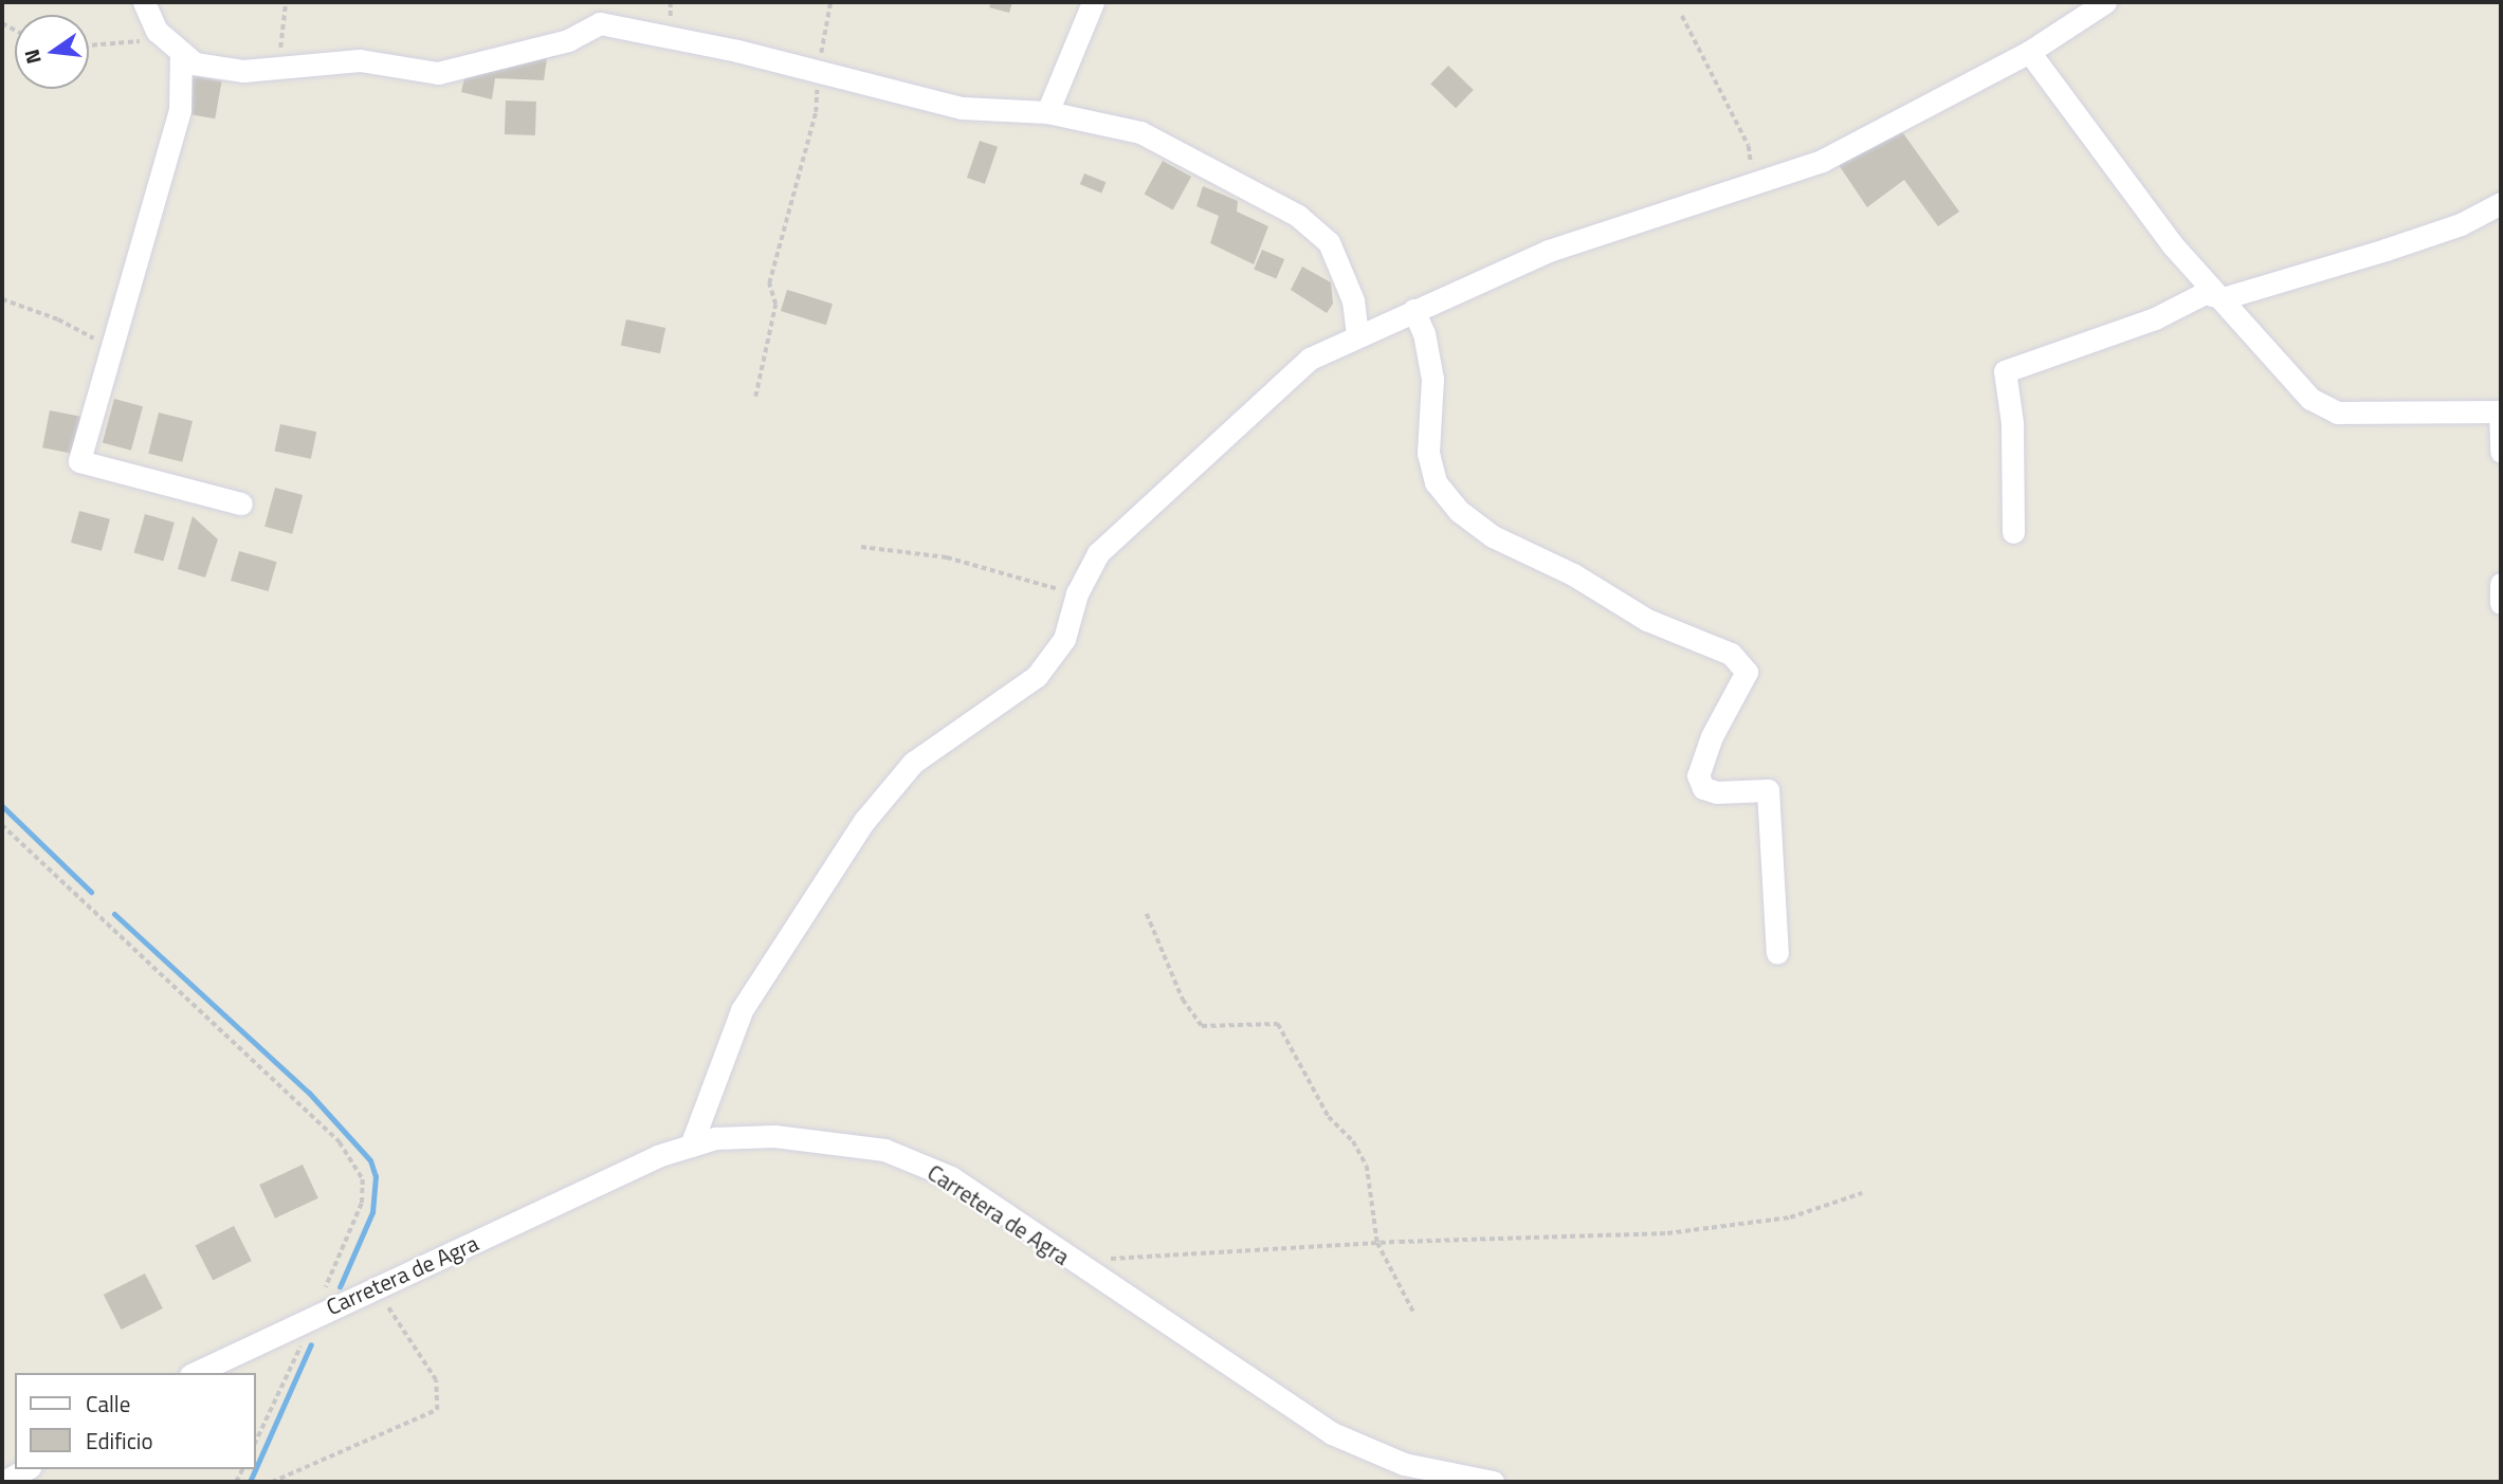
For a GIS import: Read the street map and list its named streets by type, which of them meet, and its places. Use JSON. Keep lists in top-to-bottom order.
{
  "streets": {
    "street": ["Carretera de Agra"]
  },
  "legend": ["Calle", "Edificio"],
  "north": "left"
}
